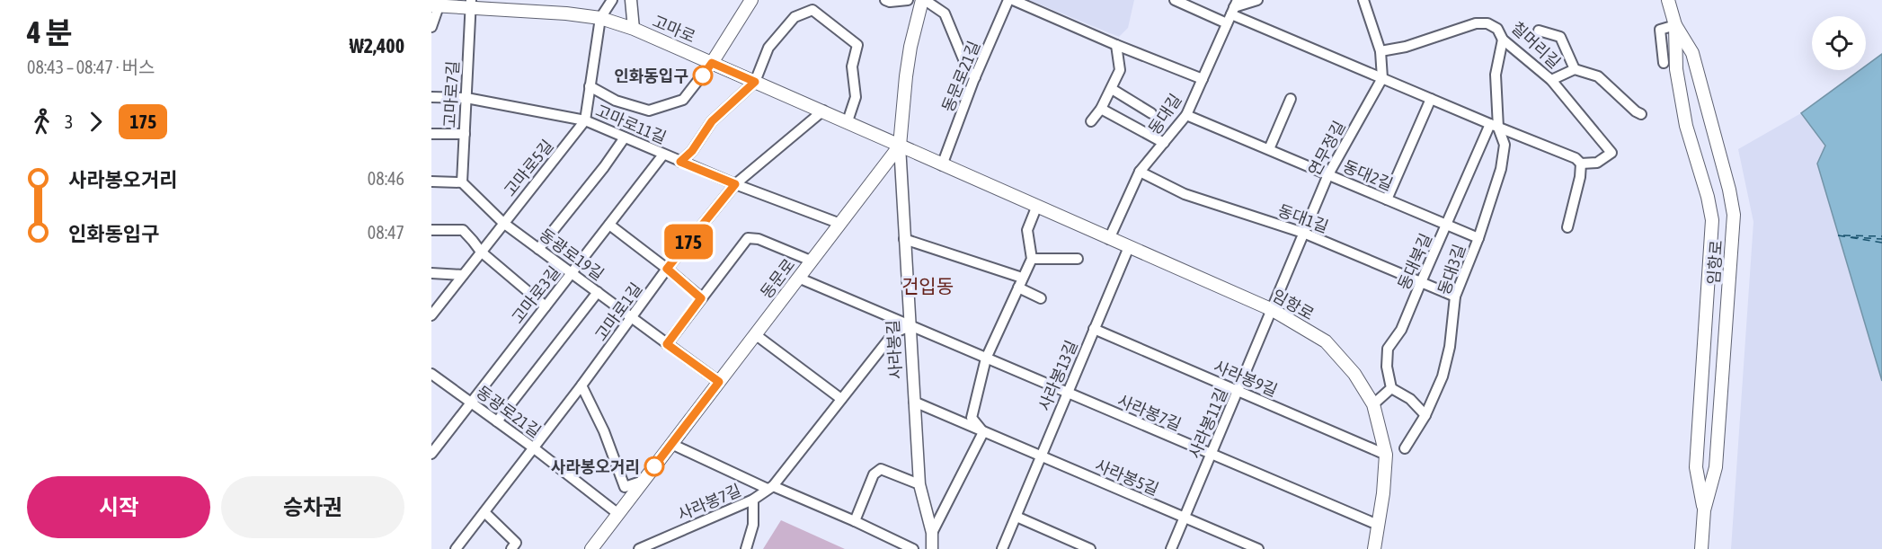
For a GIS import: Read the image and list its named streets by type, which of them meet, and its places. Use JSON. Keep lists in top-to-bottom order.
{
  "streets": {
    "main road": ["고마로", "임항로", "동문로"],
    "street": [
      "칠머리길",
      "동문로21길",
      "고마로7길",
      "동대길",
      "고마로11길",
      "연무정길",
      "고마로5길",
      "동대2길",
      "동대1길",
      "동광로19길",
      "동대북길",
      "동대3길",
      "고마로3길",
      "고마로1길",
      "사라봉길",
      "사라봉13길",
      "사라봉9길",
      "동광로21길",
      "사라봉7길",
      "사라봉11길",
      "사라봉5길"
    ]
  },
  "crossings": [
    ["고마로", "고마로7길"],
    ["고마로", "임항로"],
    ["고마로", "동문로"],
    ["고마로", "고마로1길"],
    ["고마로", "사라봉길"],
    ["칠머리길", "동대3길"],
    ["동문로21길", "동대길"],
    ["동문로21길", "임항로"],
    ["고마로7길", "고마로11길"],
    ["고마로7길", "동광로19길"],
    ["동대길", "동대2길"],
    ["동대길", "동대1길"],
    ["동대길", "임항로"],
    ["고마로11길", "고마로5길"],
    ["고마로11길", "동문로"],
    ["고마로11길", "고마로3길"],
    ["고마로11길", "고마로1길"],
    ["연무정길", "동대2길"],
    ["연무정길", "동대1길"],
    ["연무정길", "임항로"],
    ["연무정길", "사라봉11길"],
    ["고마로5길", "동광로19길"],
    ["동대2길", "동대북길"],
    ["동대2길", "동대3길"],
    ["동대1길", "동대북길"],
    ["동대1길", "동대3길"],
    ["동광로19길", "동문로"],
    ["동광로19길", "고마로3길"],
    ["동광로19길", "고마로1길"],
    ["동대북길", "동대3길"],
    ["임항로", "동문로"],
    ["임항로", "사라봉길"],
    ["임항로", "사라봉13길"],
    ["임항로", "사라봉9길"],
    ["임항로", "사라봉7길"],
    ["임항로", "사라봉11길"],
    ["동문로", "사라봉길"],
    ["동문로", "동광로21길"],
    ["동문로", "사라봉7길"],
    ["고마로3길", "동광로21길"],
    ["고마로1길", "동광로21길"],
    ["사라봉길", "사라봉7길"],
    ["사라봉길", "사라봉5길"],
    ["사라봉13길", "사라봉9길"],
    ["사라봉13길", "사라봉7길"],
    ["사라봉13길", "사라봉5길"],
    ["사라봉9길", "사라봉11길"],
    ["사라봉7길", "사라봉11길"],
    ["사라봉11길", "사라봉5길"]
  ],
  "districts": ["건입동"],
  "places": ["인화동입구", "사라봉오거리"],
  "lines": ["bus line 175"],
  "page": {
    "heading": ["4 분", "08:43 – 08:47 · 버스", "₩2,400"],
    "on_map": "175",
    "legs": ["3", "175"],
    "list": [
      {
        "name": "사라봉오거리",
        "value": "08:46"
      },
      {
        "name": "인화동입구",
        "value": "08:47"
      }
    ],
    "buttons": ["시작", "승차권"]
  }
}
